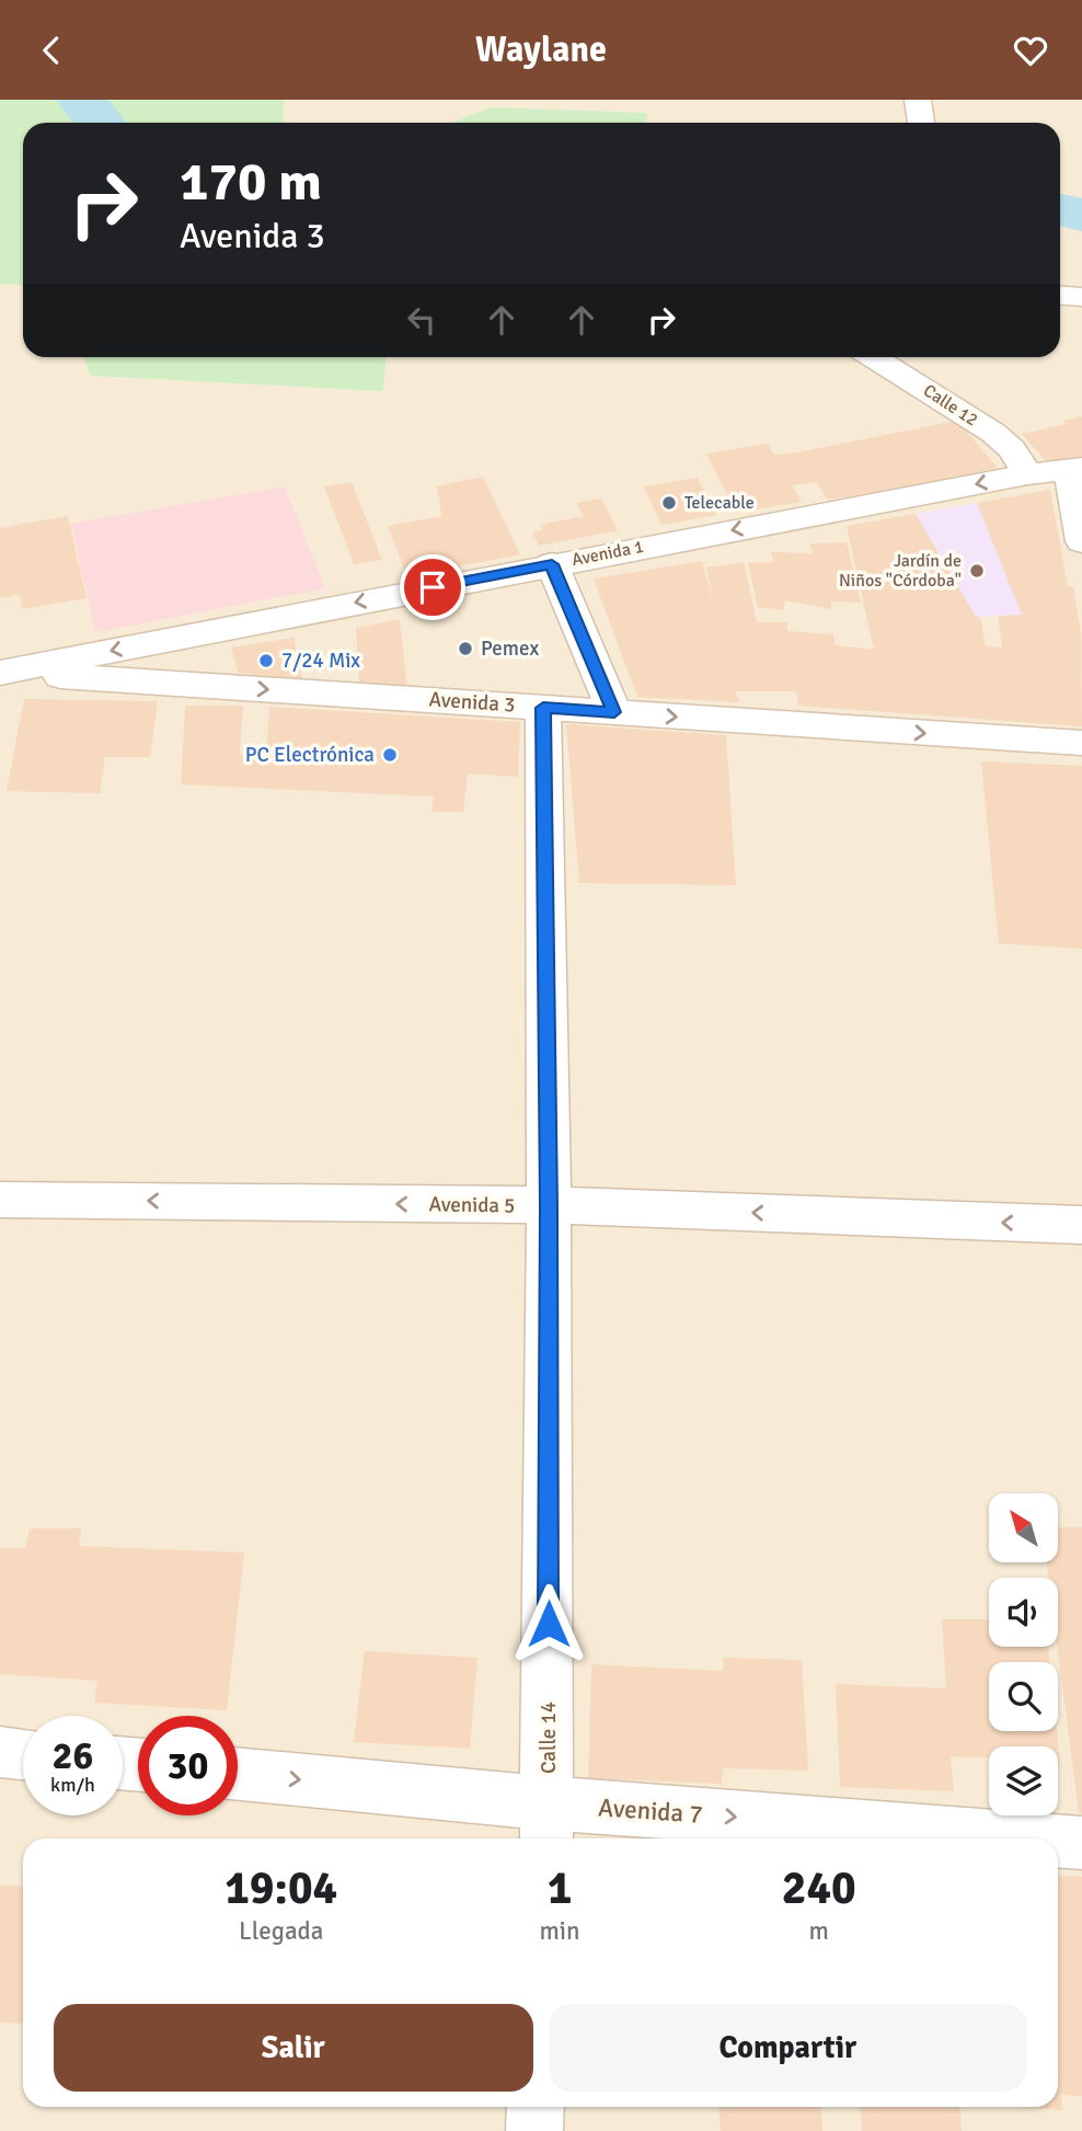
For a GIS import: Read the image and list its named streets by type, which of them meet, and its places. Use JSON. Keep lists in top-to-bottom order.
{
  "streets": {
    "street": [
      "Calle 12",
      "Avenida 1",
      "Avenida 3",
      "Avenida 5",
      "Calle 14",
      "Avenida 7"
    ]
  },
  "crossings": [
    ["Calle 12", "Avenida 1"],
    ["Avenida 1", "Avenida 3"],
    ["Avenida 3", "Calle 14"],
    ["Avenida 5", "Calle 14"],
    ["Calle 14", "Avenida 7"]
  ],
  "one_way": [
    "Avenida 1",
    "Avenida 3",
    "Avenida 5",
    "Avenida 7"
  ],
  "places": [
    "Telecable",
    "Jardín de Niños \"Córdoba\"",
    "Pemex",
    "7/24 Mix",
    "PC Electrónica"
  ],
  "north": "top left",
  "page": {
    "header": "Waylane",
    "turn": ["170 m", "Avenida 3"],
    "speed": "26 km/h",
    "limit": "30",
    "eta": [
      "19:04",
      "Llegada",
      "1",
      "min",
      "240",
      "m"
    ],
    "buttons": ["Salir", "Compartir"]
  }
}
